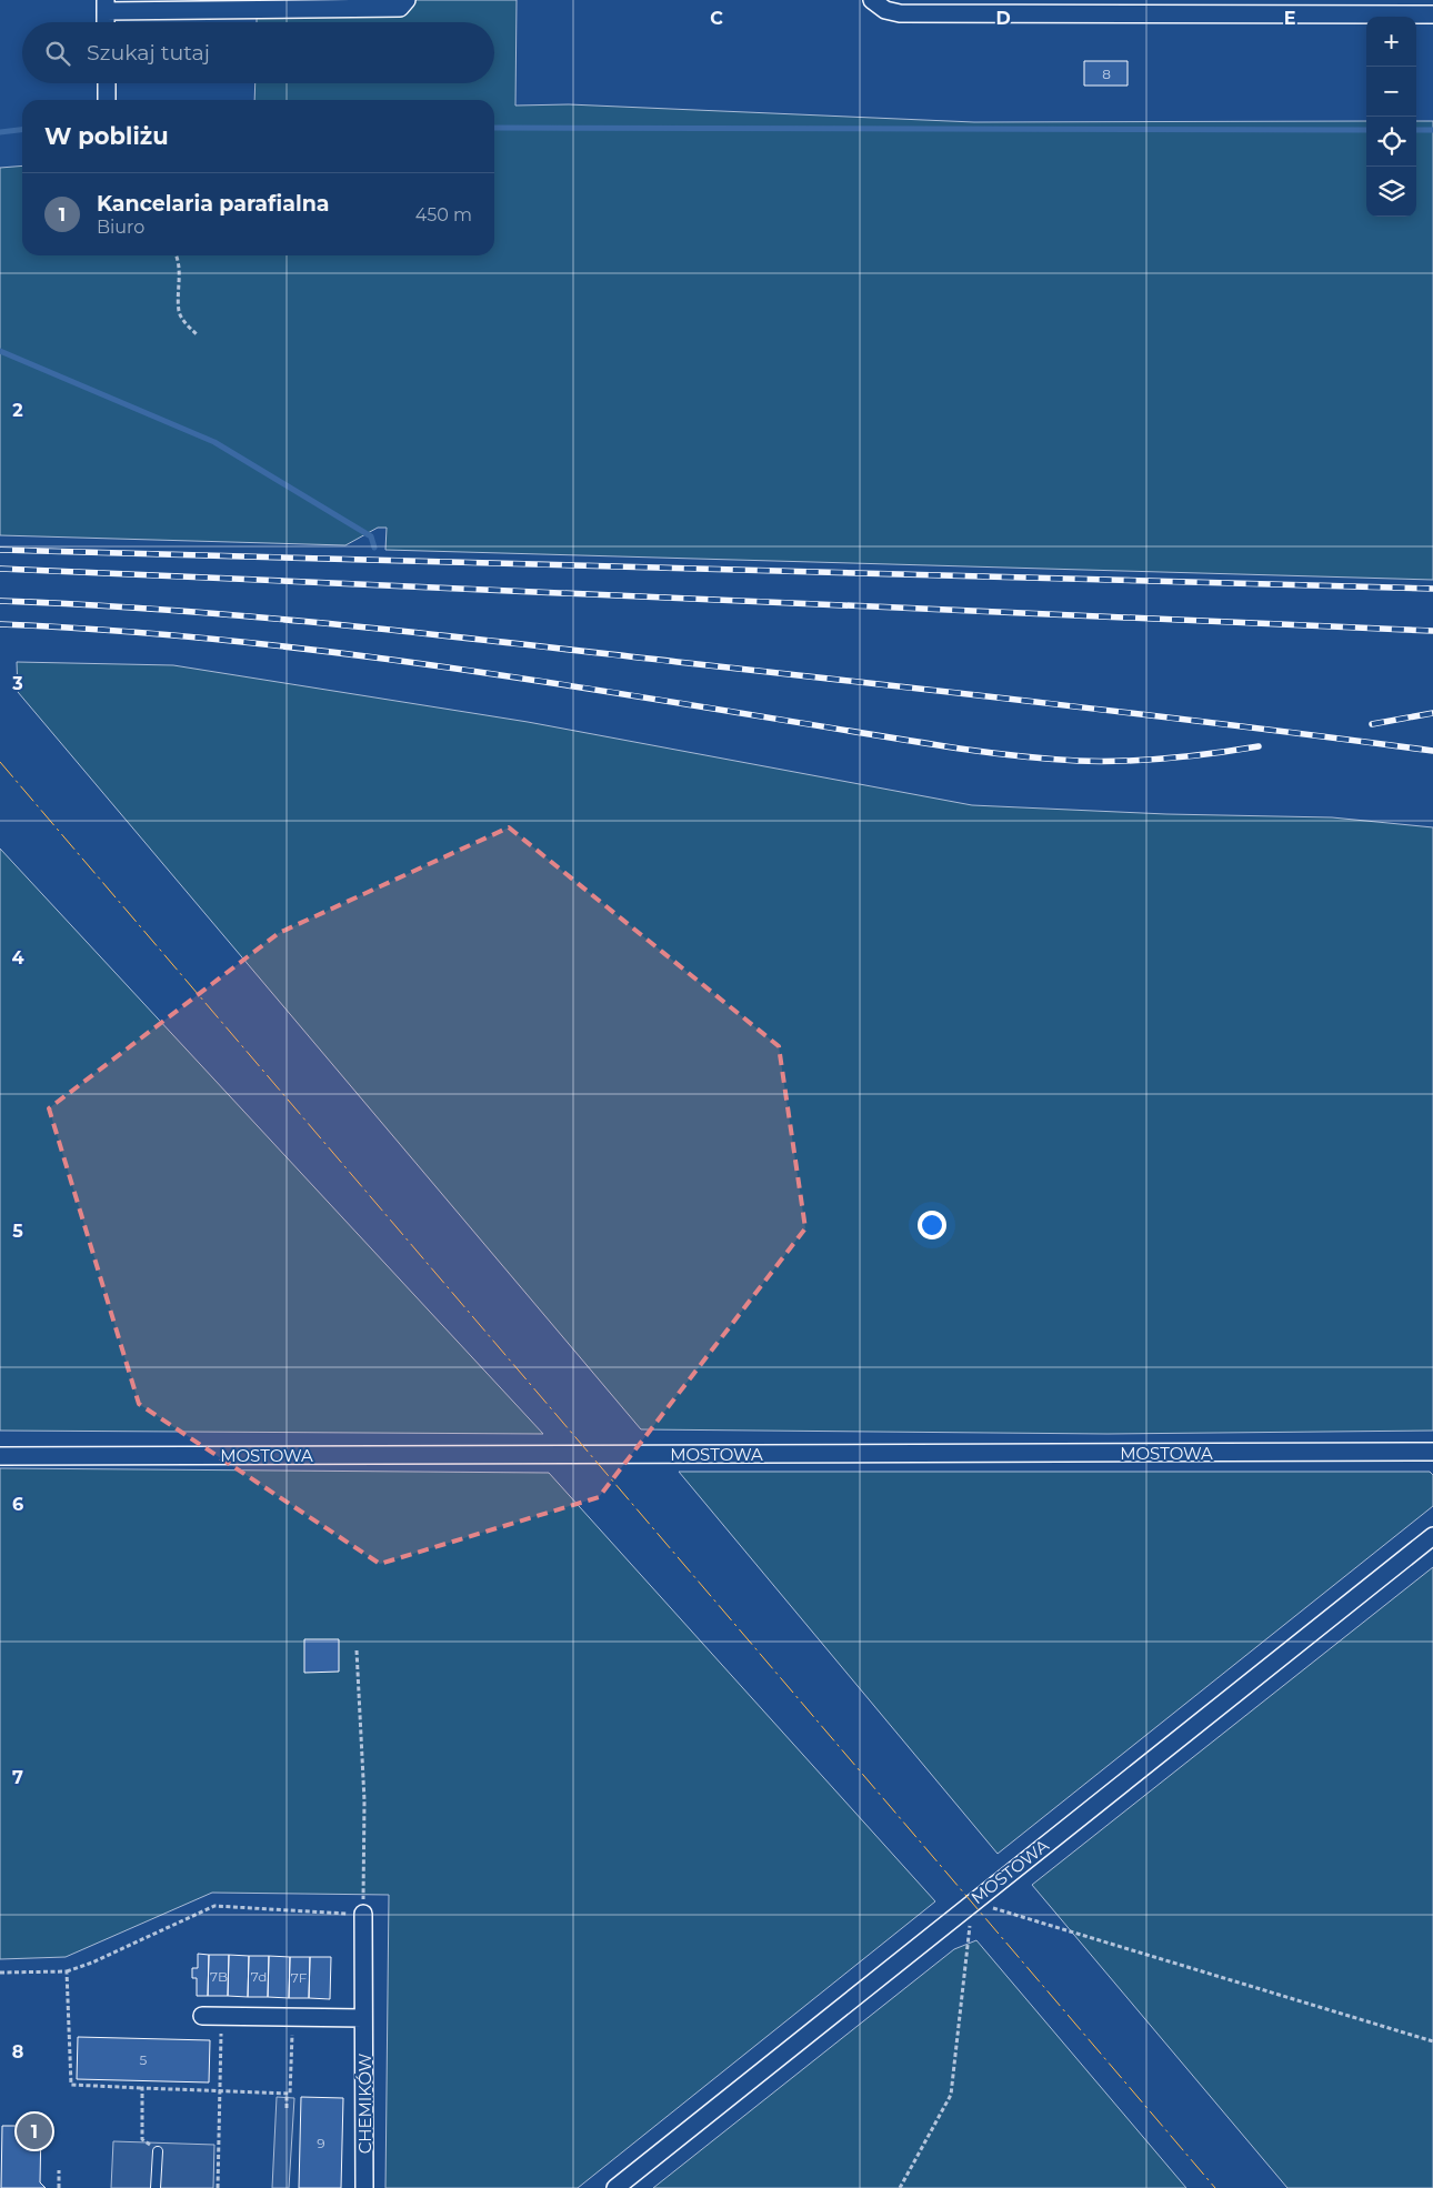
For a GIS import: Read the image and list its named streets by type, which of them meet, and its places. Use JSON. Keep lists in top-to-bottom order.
{
  "streets": {
    "street": ["MOSTOWA", "CHEMIKÓW"]
  },
  "house_numbers": [
    "8",
    "7B",
    "7d",
    "7F",
    "5",
    "9"
  ],
  "page": {
    "map_buttons": ["+", "−"],
    "search": "Szukaj tutaj",
    "heading": "W pobliżu",
    "list": [
      {
        "mark": "1",
        "name": "Kancelaria parafialna",
        "note": "Biuro",
        "value": "450 m"
      }
    ],
    "pins": "1"
  },
  "grid": {
    "columns": ["C", "D", "E"],
    "rows": [
      "2",
      "3",
      "4",
      "5",
      "6",
      "7",
      "8"
    ]
  }
}
